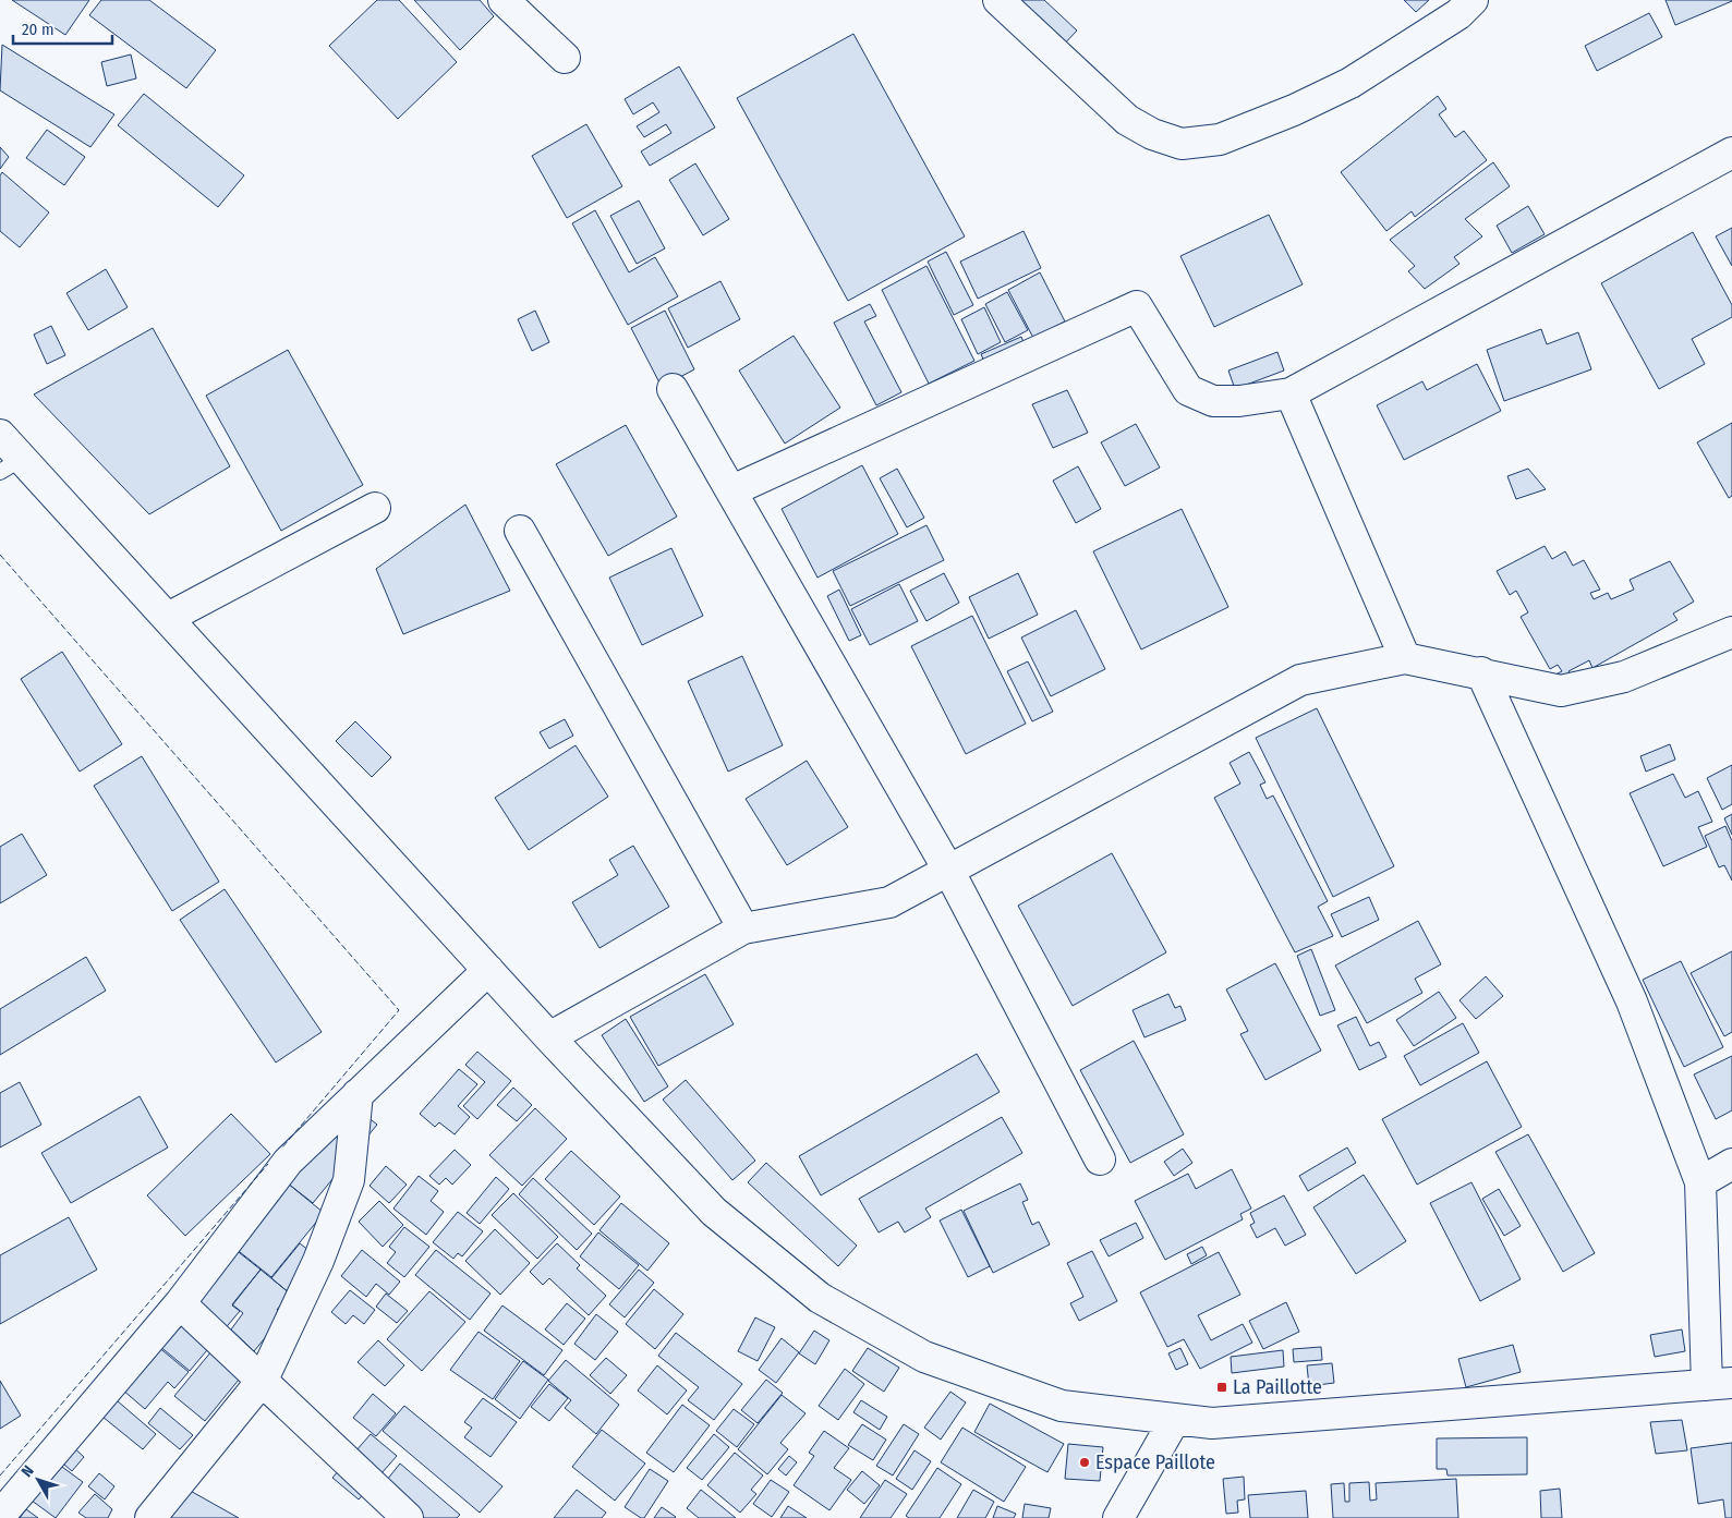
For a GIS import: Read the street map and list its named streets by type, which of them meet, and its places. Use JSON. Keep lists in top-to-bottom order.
{
  "places": {
    "transit": ["La Paillotte"],
    "other": ["Espace Paillote"]
  },
  "scale_bar": "20 m",
  "north": "top left"
}
